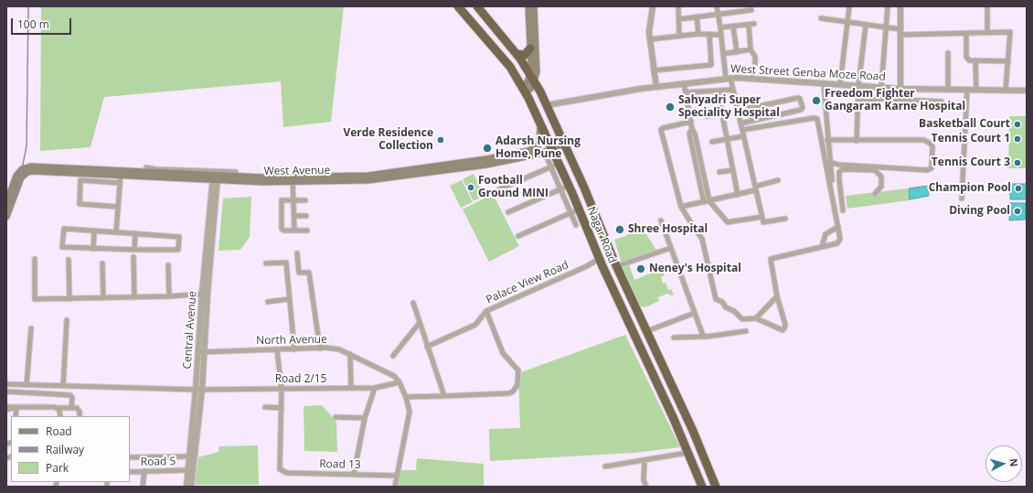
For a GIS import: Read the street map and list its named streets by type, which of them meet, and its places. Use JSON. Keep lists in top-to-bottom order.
{
  "streets": {
    "highway": ["Nagar Road"],
    "main road": ["West Avenue"],
    "street": [
      "West Street Genba Moze Road",
      "Palace View Road",
      "Central Avenue",
      "North Avenue",
      "Road 2/15",
      "Road 5",
      "Road 13"
    ]
  },
  "crossings": [
    ["West Street Genba Moze Road", "Nagar Road"],
    ["West Avenue", "Nagar Road"],
    ["West Avenue", "Central Avenue"],
    ["Nagar Road", "Palace View Road"],
    ["Central Avenue", "North Avenue"],
    ["Central Avenue", "Road 2/15"],
    ["Central Avenue", "Road 5"],
    ["North Avenue", "Road 2/15"],
    ["North Avenue", "Road 13"]
  ],
  "places": [
    "Freedom Fighter Gangaram Karne Hospital",
    "Sahyadri Super Speciality Hospital",
    "Basketball Court",
    "Tennis Court 1",
    "Verde Residence Collection",
    "Adarsh Nursing Home, Pune",
    "Tennis Court 3",
    "Football Ground MINI",
    "Champion Pool",
    "Diving Pool",
    "Shree Hospital",
    "Neney's Hospital"
  ],
  "legend": ["Road", "Railway", "Park"],
  "scale_bar": "100 m",
  "north": "right"
}
